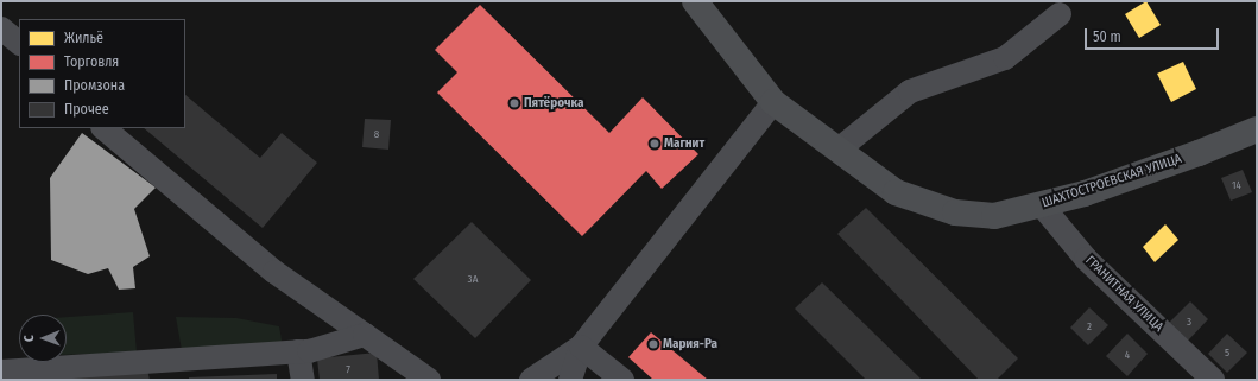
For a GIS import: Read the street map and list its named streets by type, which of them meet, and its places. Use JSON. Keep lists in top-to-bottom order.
{
  "streets": {
    "main road": ["ШАХТОСТРОЕВСКАЯ УЛИЦА"],
    "street": ["ГРАНИТНАЯ УЛИЦА"]
  },
  "crossings": [
    ["ШАХТОСТРОЕВСКАЯ УЛИЦА", "ГРАНИТНАЯ УЛИЦА"]
  ],
  "places": ["Пятёрочка", "Магнит", "Мария-Ра"],
  "house_numbers": [
    "8",
    "14",
    "3А",
    "3",
    "2",
    "5",
    "4",
    "7"
  ],
  "legend": [
    "Жильё",
    "Торговля",
    "Промзона",
    "Прочее"
  ],
  "scale_bar": "50 m",
  "north": "left"
}
